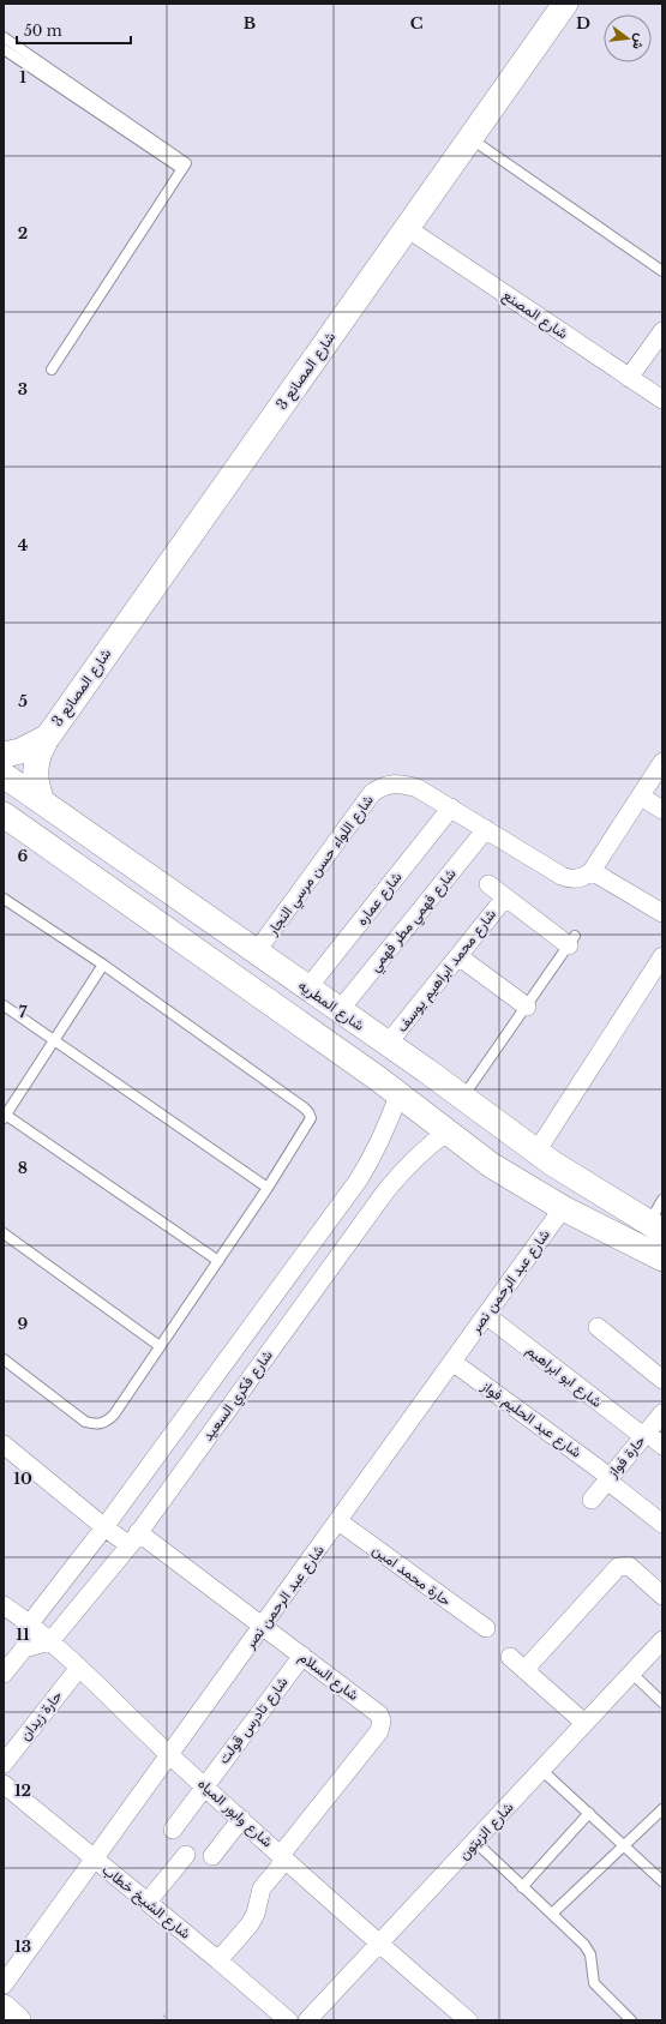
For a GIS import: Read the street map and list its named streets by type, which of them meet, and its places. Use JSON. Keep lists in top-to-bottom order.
{
  "streets": {
    "main road": ["شارع المصانع 3", "شارع المطريه"],
    "street": [
      "شارع المصنع",
      "شارع اللواء حسن مرسي النجار",
      "شارع عماره",
      "شارع فهمي مطر فهمي",
      "شارع محمد ابراهيم يوسف",
      "شارع عبد الرحمن نصر",
      "شارع ابو ابراهيم",
      "شارع فكري السعيد",
      "شارع عبد الحليم فواز",
      "حارة فواز",
      "حارة محمد امين",
      "شارع السلام",
      "حارة زيدان",
      "شارع تادرس قولت",
      "شارع وابور المياه",
      "شارع الزيتون",
      "شارع الشيخ خطاب"
    ]
  },
  "crossings": [
    ["شارع المصنع", "شارع المصانع 3"],
    ["شارع المصانع 3", "شارع المطريه"],
    ["شارع اللواء حسن مرسي النجار", "شارع عماره"],
    ["شارع اللواء حسن مرسي النجار", "شارع فهمي مطر فهمي"],
    ["شارع اللواء حسن مرسي النجار", "شارع المطريه"],
    ["شارع عماره", "شارع المطريه"],
    ["شارع فهمي مطر فهمي", "شارع المطريه"],
    ["شارع محمد ابراهيم يوسف", "شارع المطريه"],
    ["شارع عبد الرحمن نصر", "شارع ابو ابراهيم"],
    ["شارع عبد الرحمن نصر", "شارع عبد الحليم فواز"],
    ["شارع عبد الرحمن نصر", "حارة محمد امين"],
    ["شارع عبد الرحمن نصر", "شارع السلام"],
    ["شارع عبد الرحمن نصر", "شارع وابور المياه"],
    ["شارع عبد الرحمن نصر", "شارع الشيخ خطاب"],
    ["شارع ابو ابراهيم", "حارة فواز"],
    ["شارع فكري السعيد", "شارع السلام"],
    ["شارع فكري السعيد", "شارع وابور المياه"],
    ["شارع عبد الحليم فواز", "حارة فواز"],
    ["شارع السلام", "شارع تادرس قولت"],
    ["شارع السلام", "شارع وابور المياه"],
    ["حارة زيدان", "شارع وابور المياه"],
    ["شارع تادرس قولت", "شارع وابور المياه"],
    ["شارع وابور المياه", "شارع الزيتون"]
  ],
  "scale_bar": "50 m",
  "north": "right",
  "grid": {
    "columns": ["B", "C", "D"],
    "rows": [
      "1",
      "2",
      "3",
      "4",
      "5",
      "6",
      "7",
      "8",
      "9",
      "10",
      "11",
      "12",
      "13"
    ]
  }
}
